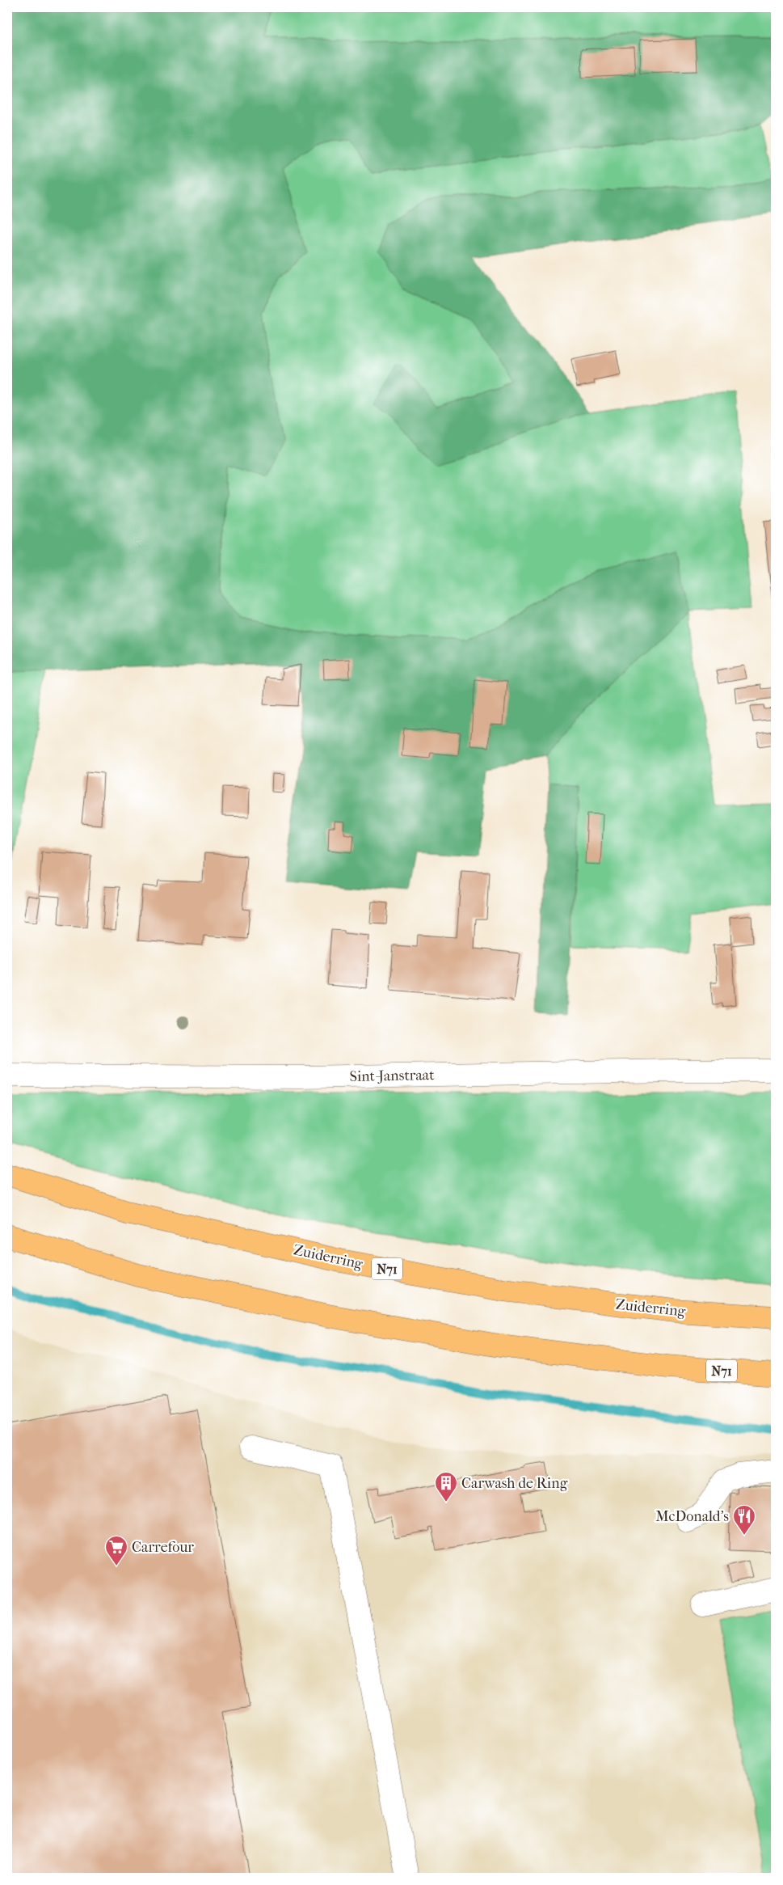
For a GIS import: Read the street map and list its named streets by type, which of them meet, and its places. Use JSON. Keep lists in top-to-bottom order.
{
  "streets": {
    "highway": ["Zuiderring", "N71"],
    "street": ["Sint-Janstraat"]
  },
  "places": {
    "building": ["Carwash de Ring"],
    "restaurant": ["McDonald's"],
    "supermarket": ["Carrefour"]
  }
}
